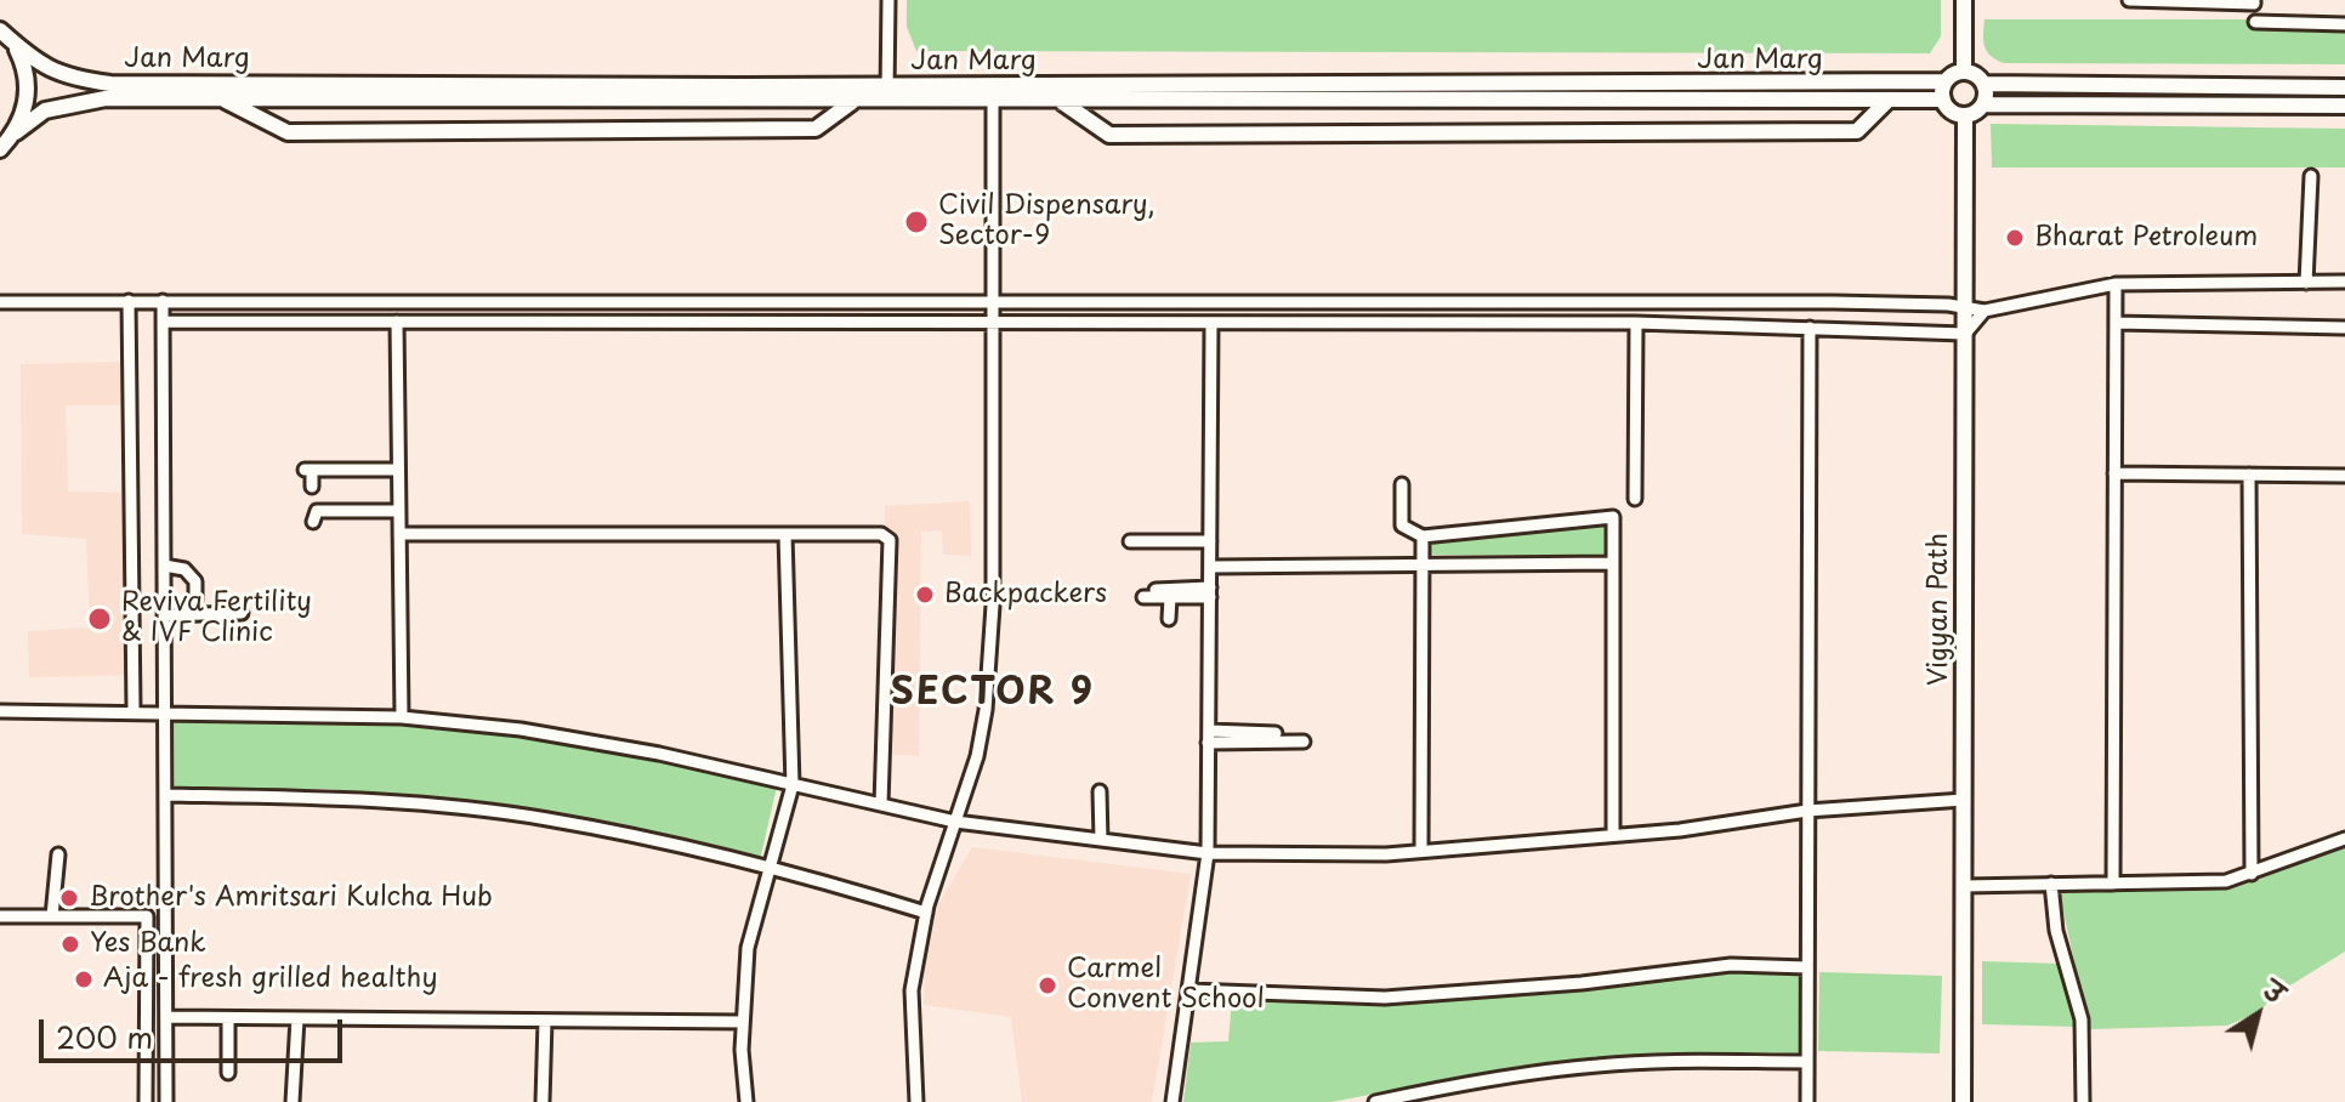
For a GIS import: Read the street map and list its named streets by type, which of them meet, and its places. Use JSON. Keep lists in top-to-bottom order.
{
  "streets": {
    "main road": ["Jan Marg", "Vigyan Path"]
  },
  "crossings": [
    ["Jan Marg", "Vigyan Path"]
  ],
  "districts": ["SECTOR 9"],
  "places": [
    "Civil Dispensary, Sector-9",
    "Bharat Petroleum",
    "Backpackers",
    "Reviva Fertility & IVF Clinic",
    "Brother's Amritsari Kulcha Hub",
    "Yes Bank",
    "Aja - fresh grilled healthy",
    "Carmel Convent School"
  ],
  "scale_bar": "200 m",
  "north": "top right"
}
